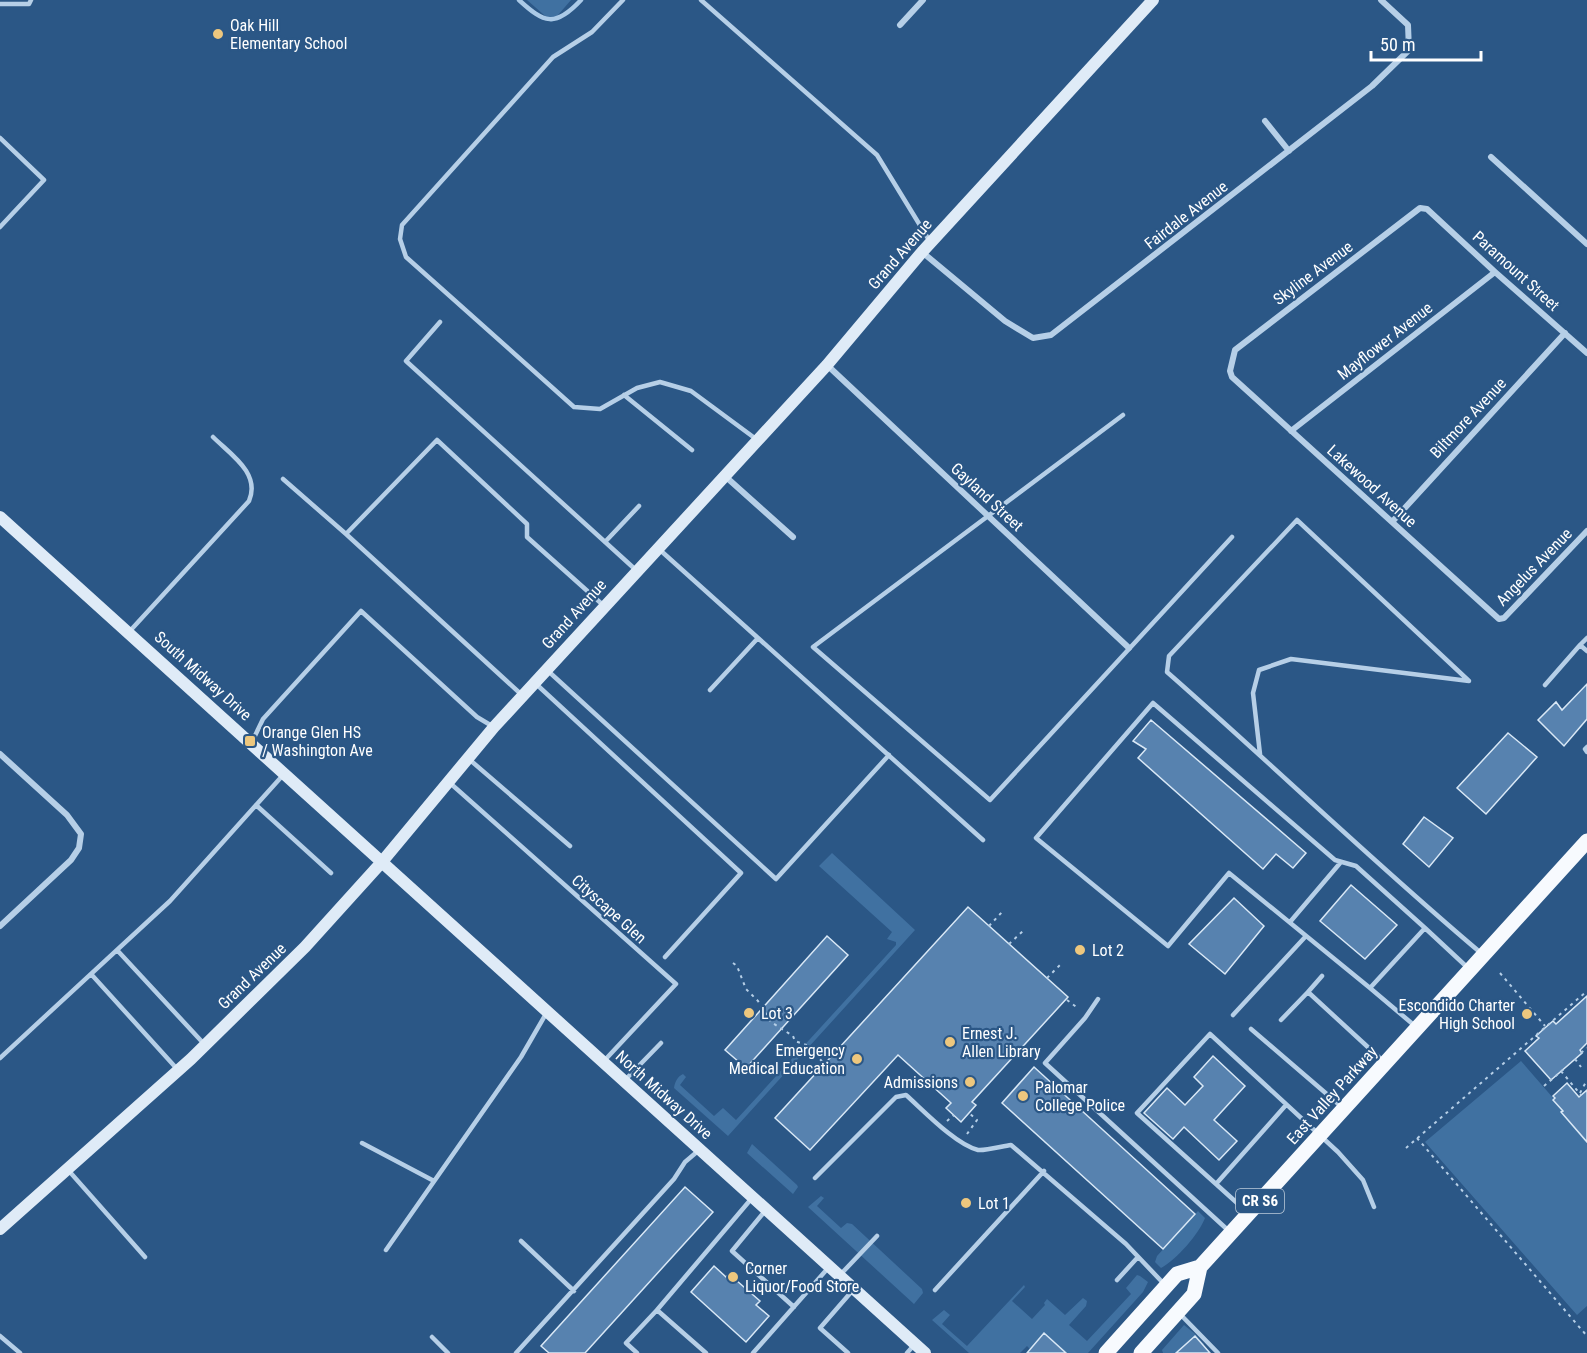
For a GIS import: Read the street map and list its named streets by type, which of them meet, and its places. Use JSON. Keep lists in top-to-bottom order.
{
  "streets": {
    "main road": [
      "Grand Avenue",
      "South Midway Drive",
      "North Midway Drive",
      "East Valley Parkway",
      "CR S6"
    ],
    "street": [
      "Fairdale Avenue",
      "Paramount Street",
      "Skyline Avenue",
      "Mayflower Avenue",
      "Biltmore Avenue",
      "Lakewood Avenue",
      "Gayland Street",
      "Angelus Avenue"
    ],
    "lane": ["Cityscape Glen"]
  },
  "crossings": [
    ["Fairdale Avenue", "Grand Avenue"],
    ["Grand Avenue", "Gayland Street"],
    ["Grand Avenue", "South Midway Drive"],
    ["Grand Avenue", "Cityscape Glen"],
    ["Grand Avenue", "North Midway Drive"],
    ["Paramount Street", "Skyline Avenue"],
    ["Paramount Street", "Mayflower Avenue"],
    ["Paramount Street", "Biltmore Avenue"],
    ["Skyline Avenue", "Lakewood Avenue"],
    ["Mayflower Avenue", "Lakewood Avenue"],
    ["Biltmore Avenue", "Lakewood Avenue"],
    ["Lakewood Avenue", "Angelus Avenue"],
    ["South Midway Drive", "North Midway Drive"],
    ["Cityscape Glen", "North Midway Drive"]
  ],
  "places": {
    "other": [
      "Oak Hill Elementary School",
      "Lot 2",
      "Lot 3",
      "Escondido Charter High School",
      "Ernest J. Allen Library",
      "Emergency Medical Education",
      "Admissions",
      "Palomar College Police",
      "Lot 1",
      "Corner Liquor/Food Store"
    ],
    "transit": ["Orange Glen HS / Washington Ave"]
  },
  "scale_bar": "50 m"
}
